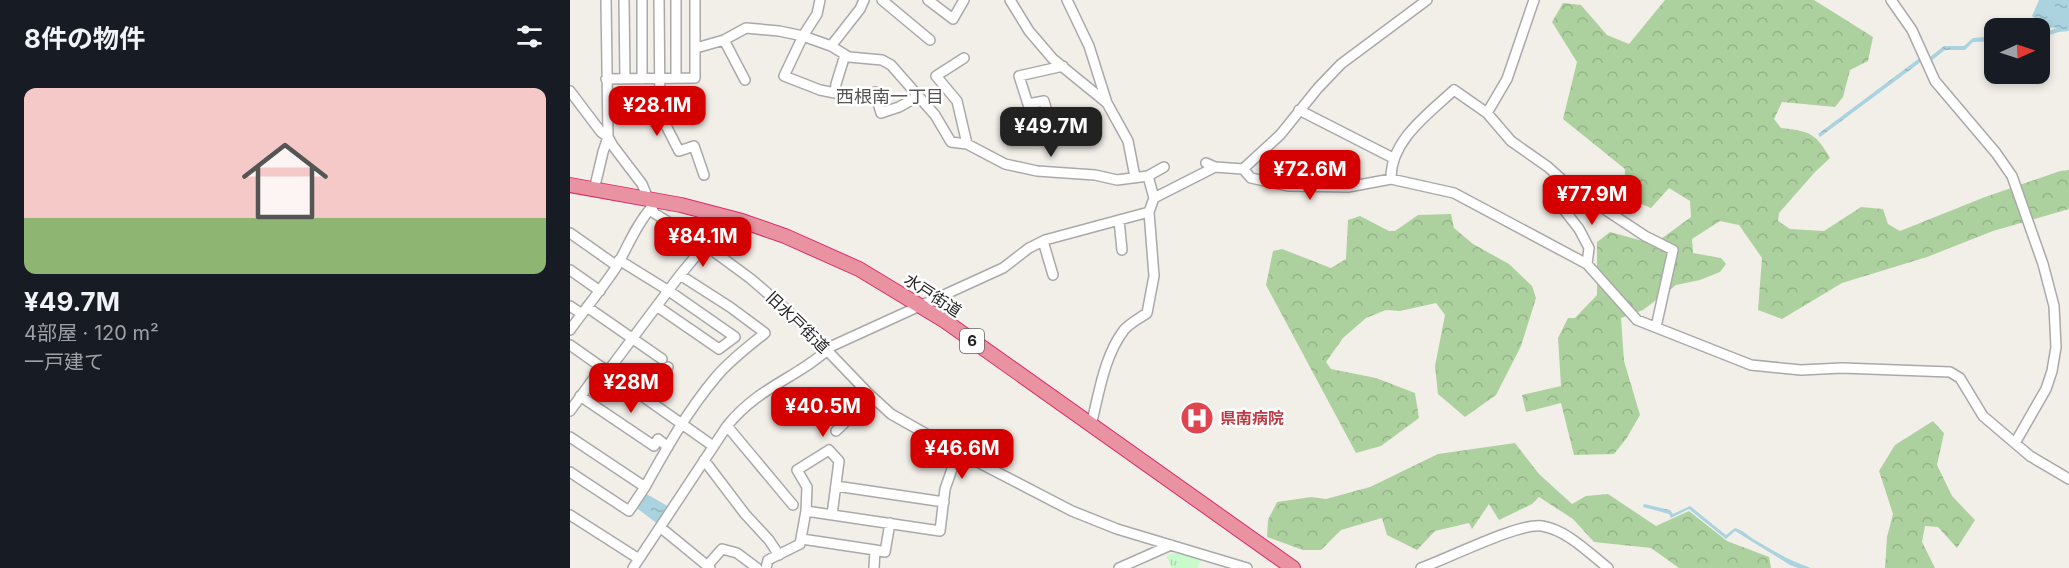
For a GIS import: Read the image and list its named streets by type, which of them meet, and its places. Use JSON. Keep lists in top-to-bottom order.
{
  "streets": {
    "highway": ["水戸街道", "6"],
    "street": ["旧水戸街道"]
  },
  "crossings": [
    ["水戸街道", "旧水戸街道"]
  ],
  "districts": ["西根南一丁目"],
  "places": {
    "hospital": ["県南病院"]
  },
  "north": "right",
  "page": {
    "heading": "8件の物件",
    "list": [
      {
        "name": "¥49.7M",
        "note": "4部屋 · 120 m² · 一戸建て"
      }
    ],
    "price": [
      "¥28.1M",
      "¥49.7M",
      "¥72.6M",
      "¥77.9M",
      "¥84.1M",
      "¥28M",
      "¥40.5M",
      "¥46.6M"
    ]
  }
}
